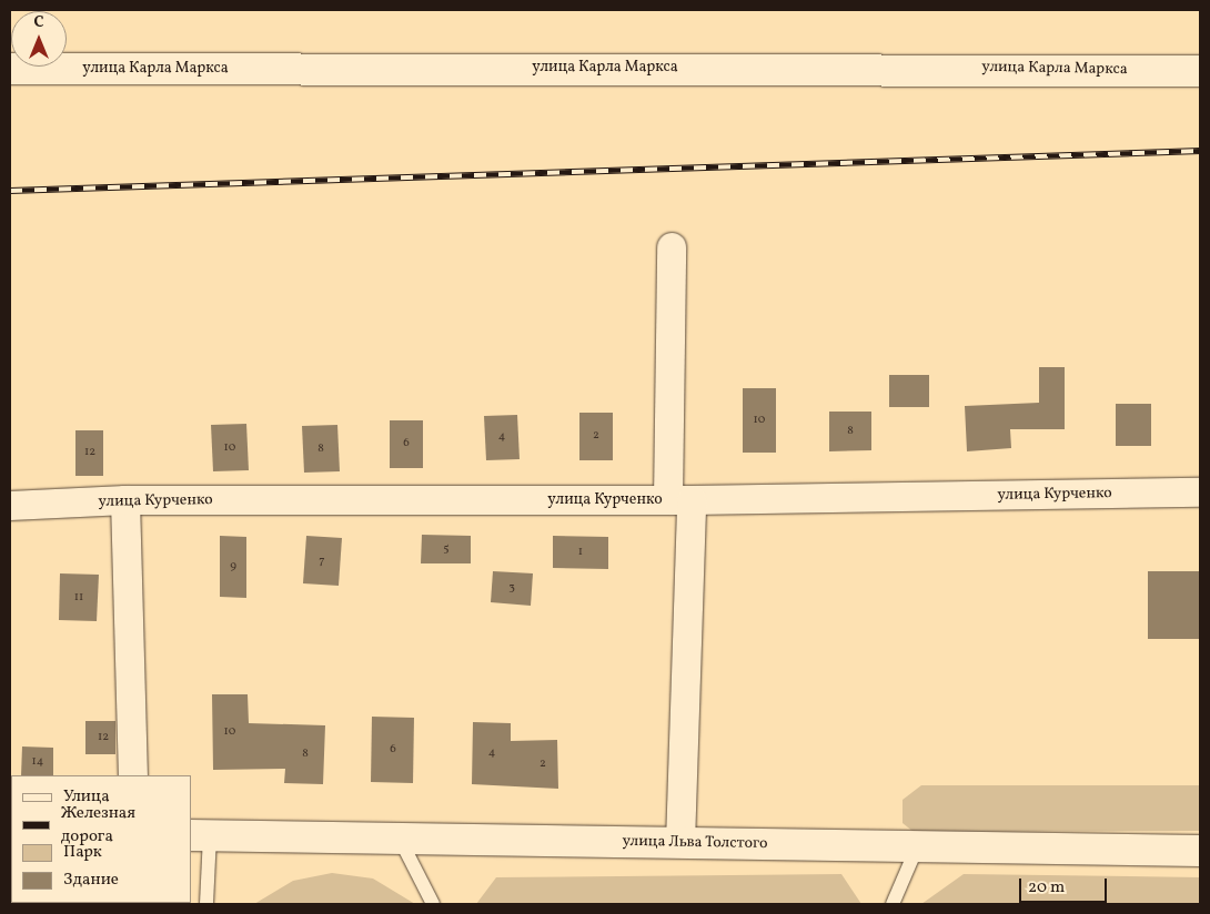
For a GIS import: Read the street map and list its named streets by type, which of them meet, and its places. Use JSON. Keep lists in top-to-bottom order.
{
  "streets": {
    "street": ["улица Карла Маркса", "улица Курченко", "улица Льва Толстого"]
  },
  "house_numbers": [
    "10",
    "8",
    "2",
    "4",
    "6",
    "10",
    "8",
    "12",
    "5",
    "1",
    "7",
    "9",
    "3",
    "11",
    "10",
    "12",
    "6",
    "4",
    "8",
    "14",
    "2"
  ],
  "legend": [
    "Улица",
    "Железная дорога",
    "Парк",
    "Здание"
  ],
  "scale_bar": "20 m",
  "north": "top"
}
